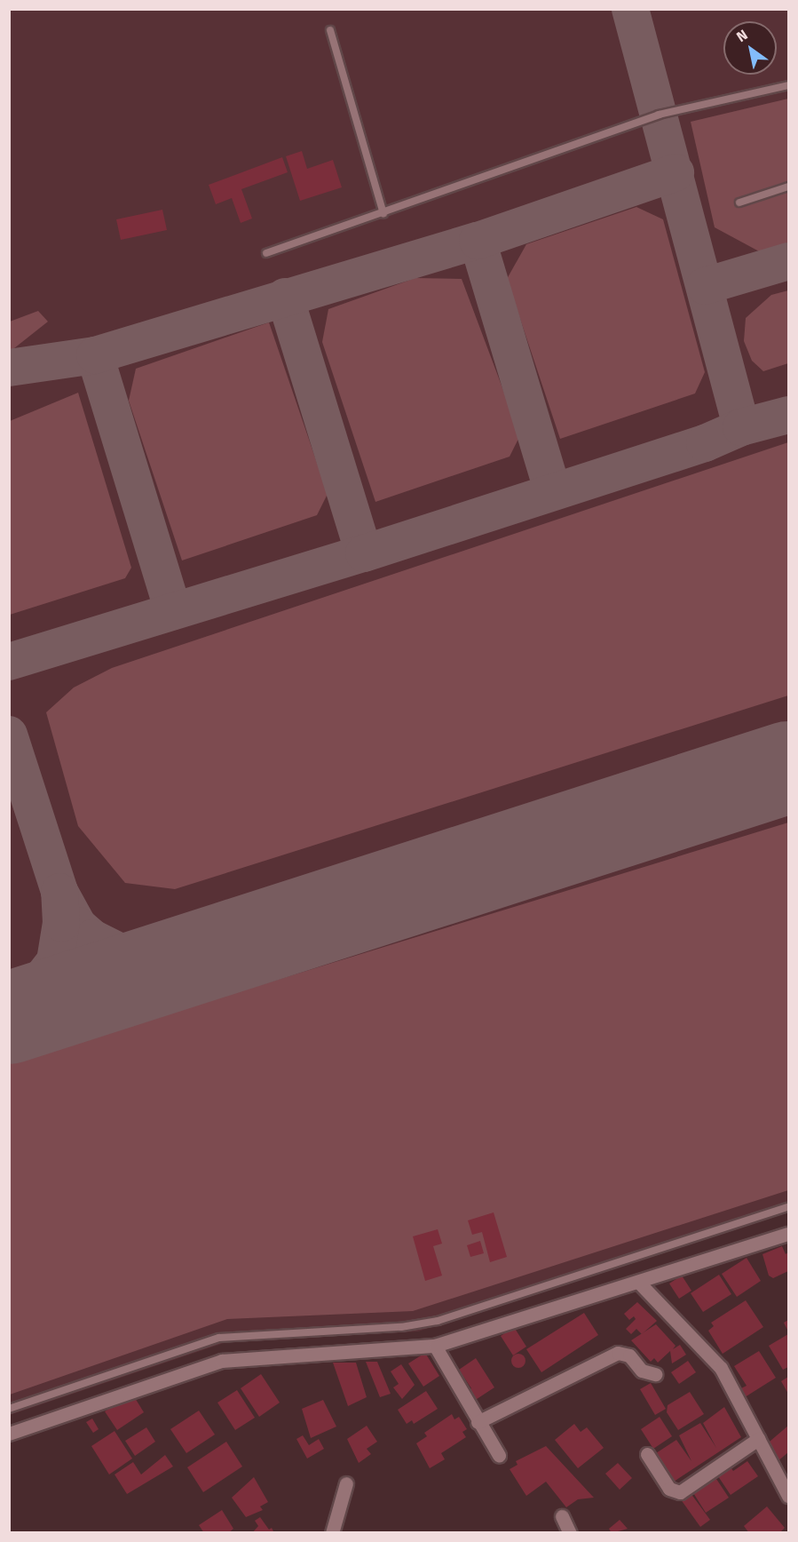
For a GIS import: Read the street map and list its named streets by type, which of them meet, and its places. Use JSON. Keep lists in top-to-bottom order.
{
  "north": "top left"
}
